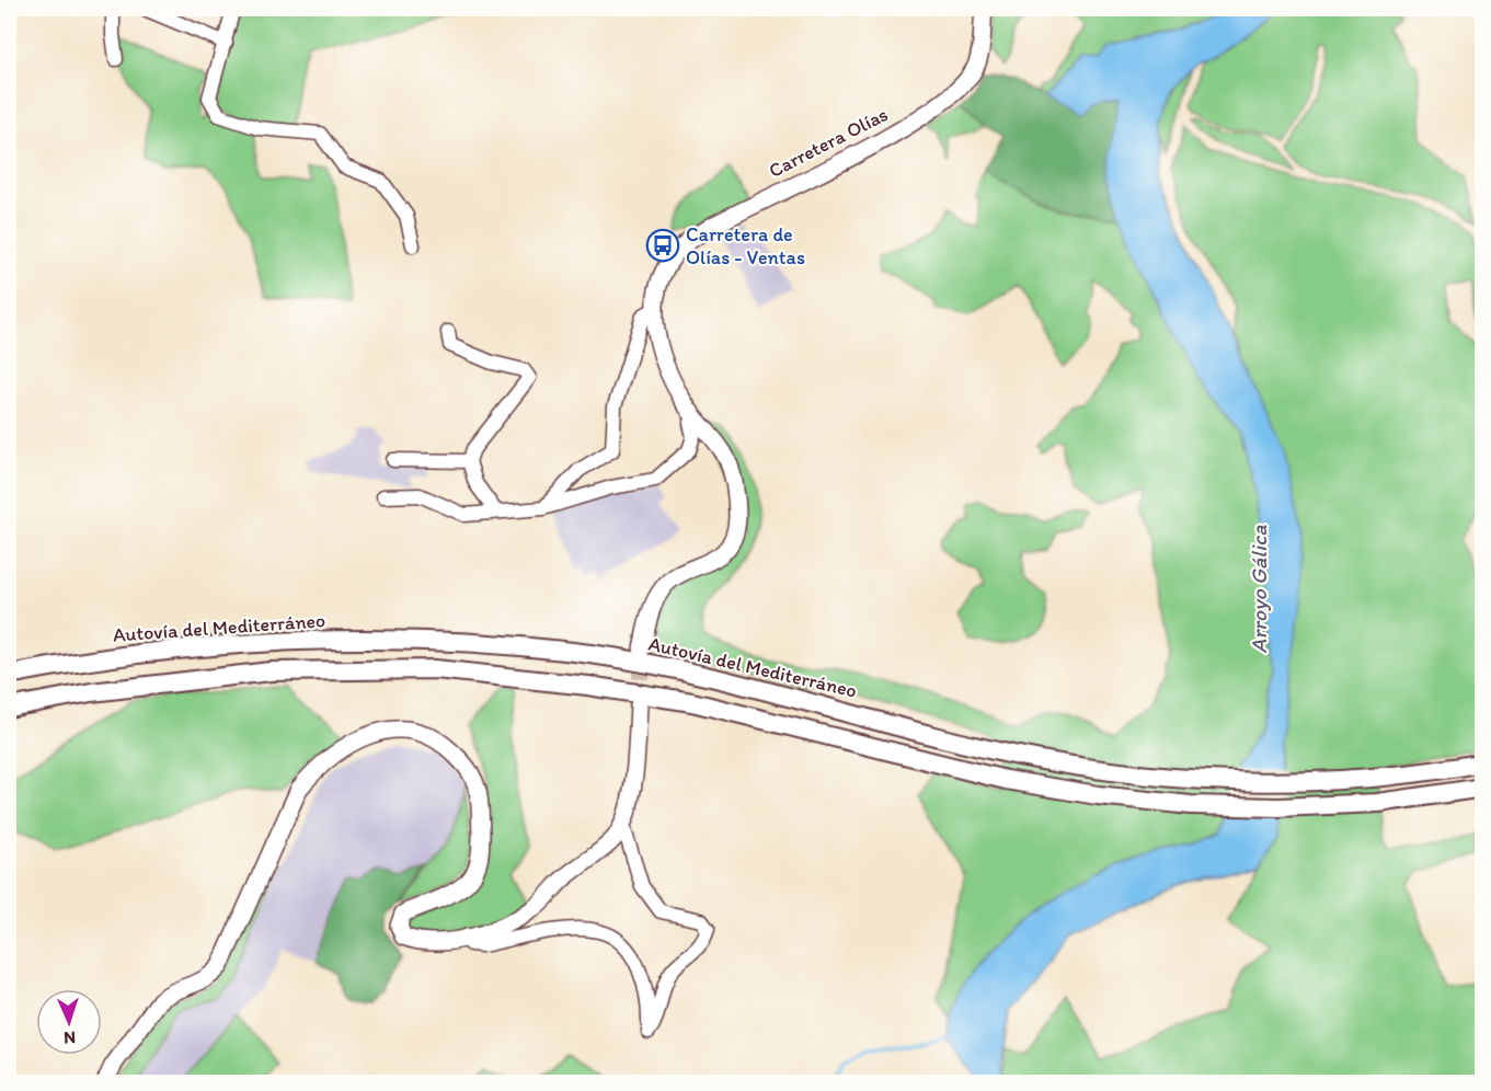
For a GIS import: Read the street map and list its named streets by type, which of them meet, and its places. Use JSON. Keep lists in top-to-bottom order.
{
  "streets": {
    "highway": ["Autovía del Mediterráneo"],
    "main road": ["Carretera Olías"]
  },
  "water": ["Arroyo Gálica"],
  "places": {
    "bus stop": ["Carretera de Olías - Ventas"]
  },
  "north": "bottom"
}
